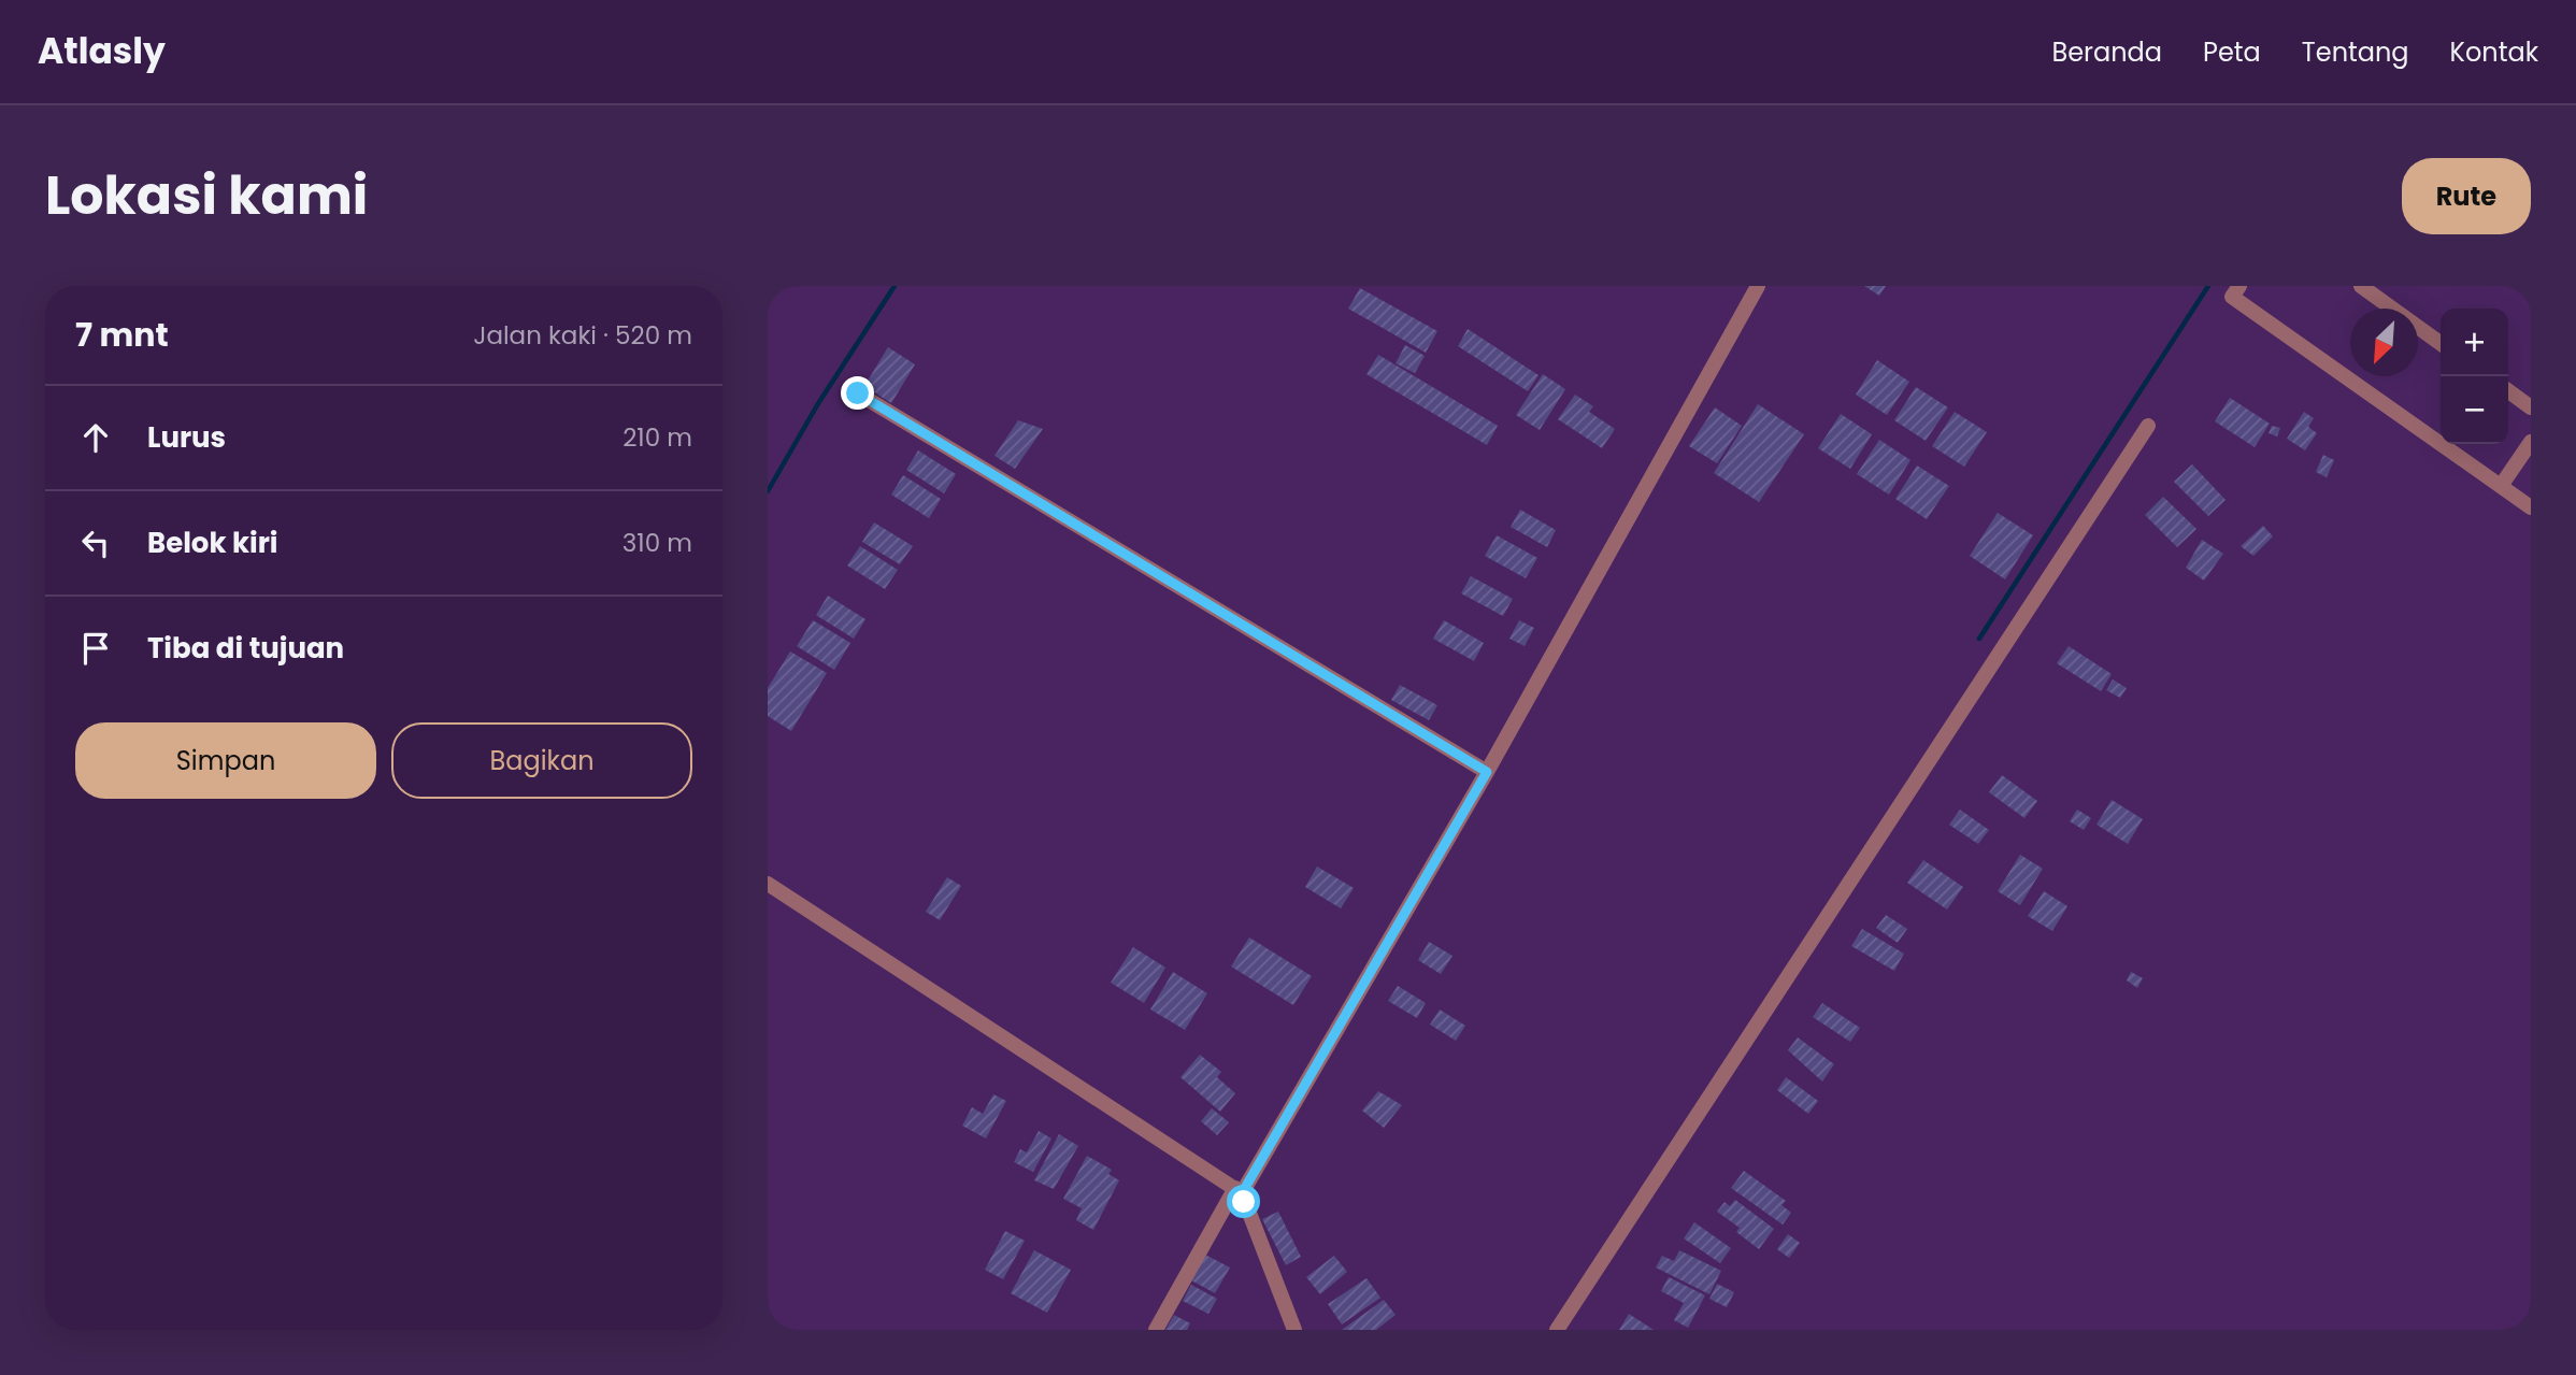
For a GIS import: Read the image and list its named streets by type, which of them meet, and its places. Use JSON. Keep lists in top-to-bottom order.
{
  "north": "bottom left",
  "page": {
    "header": "Atlasly",
    "nav": [
      "Beranda",
      "Peta",
      "Tentang",
      "Kontak"
    ],
    "title": "Lokasi kami",
    "buttons": [
      "Rute",
      ["Simpan", "Bagikan"]
    ],
    "heading": ["7 mnt", "Jalan kaki · 520 m"],
    "map_buttons": ["+", "−"],
    "list": [
      ["Lurus", "210 m"],
      ["Belok kiri", "310 m"],
      "Tiba di tujuan"
    ]
  }
}
